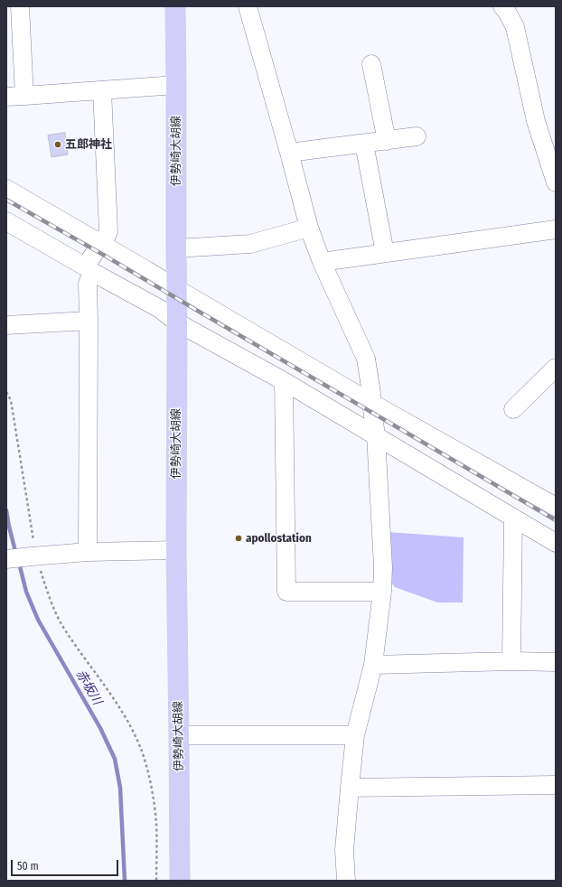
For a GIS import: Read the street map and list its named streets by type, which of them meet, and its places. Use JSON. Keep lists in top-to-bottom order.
{
  "streets": {
    "main road": ["伊勢崎大胡線"]
  },
  "water": ["赤坂川"],
  "places": ["五郎神社", "apollostation"],
  "scale_bar": "50 m"
}
